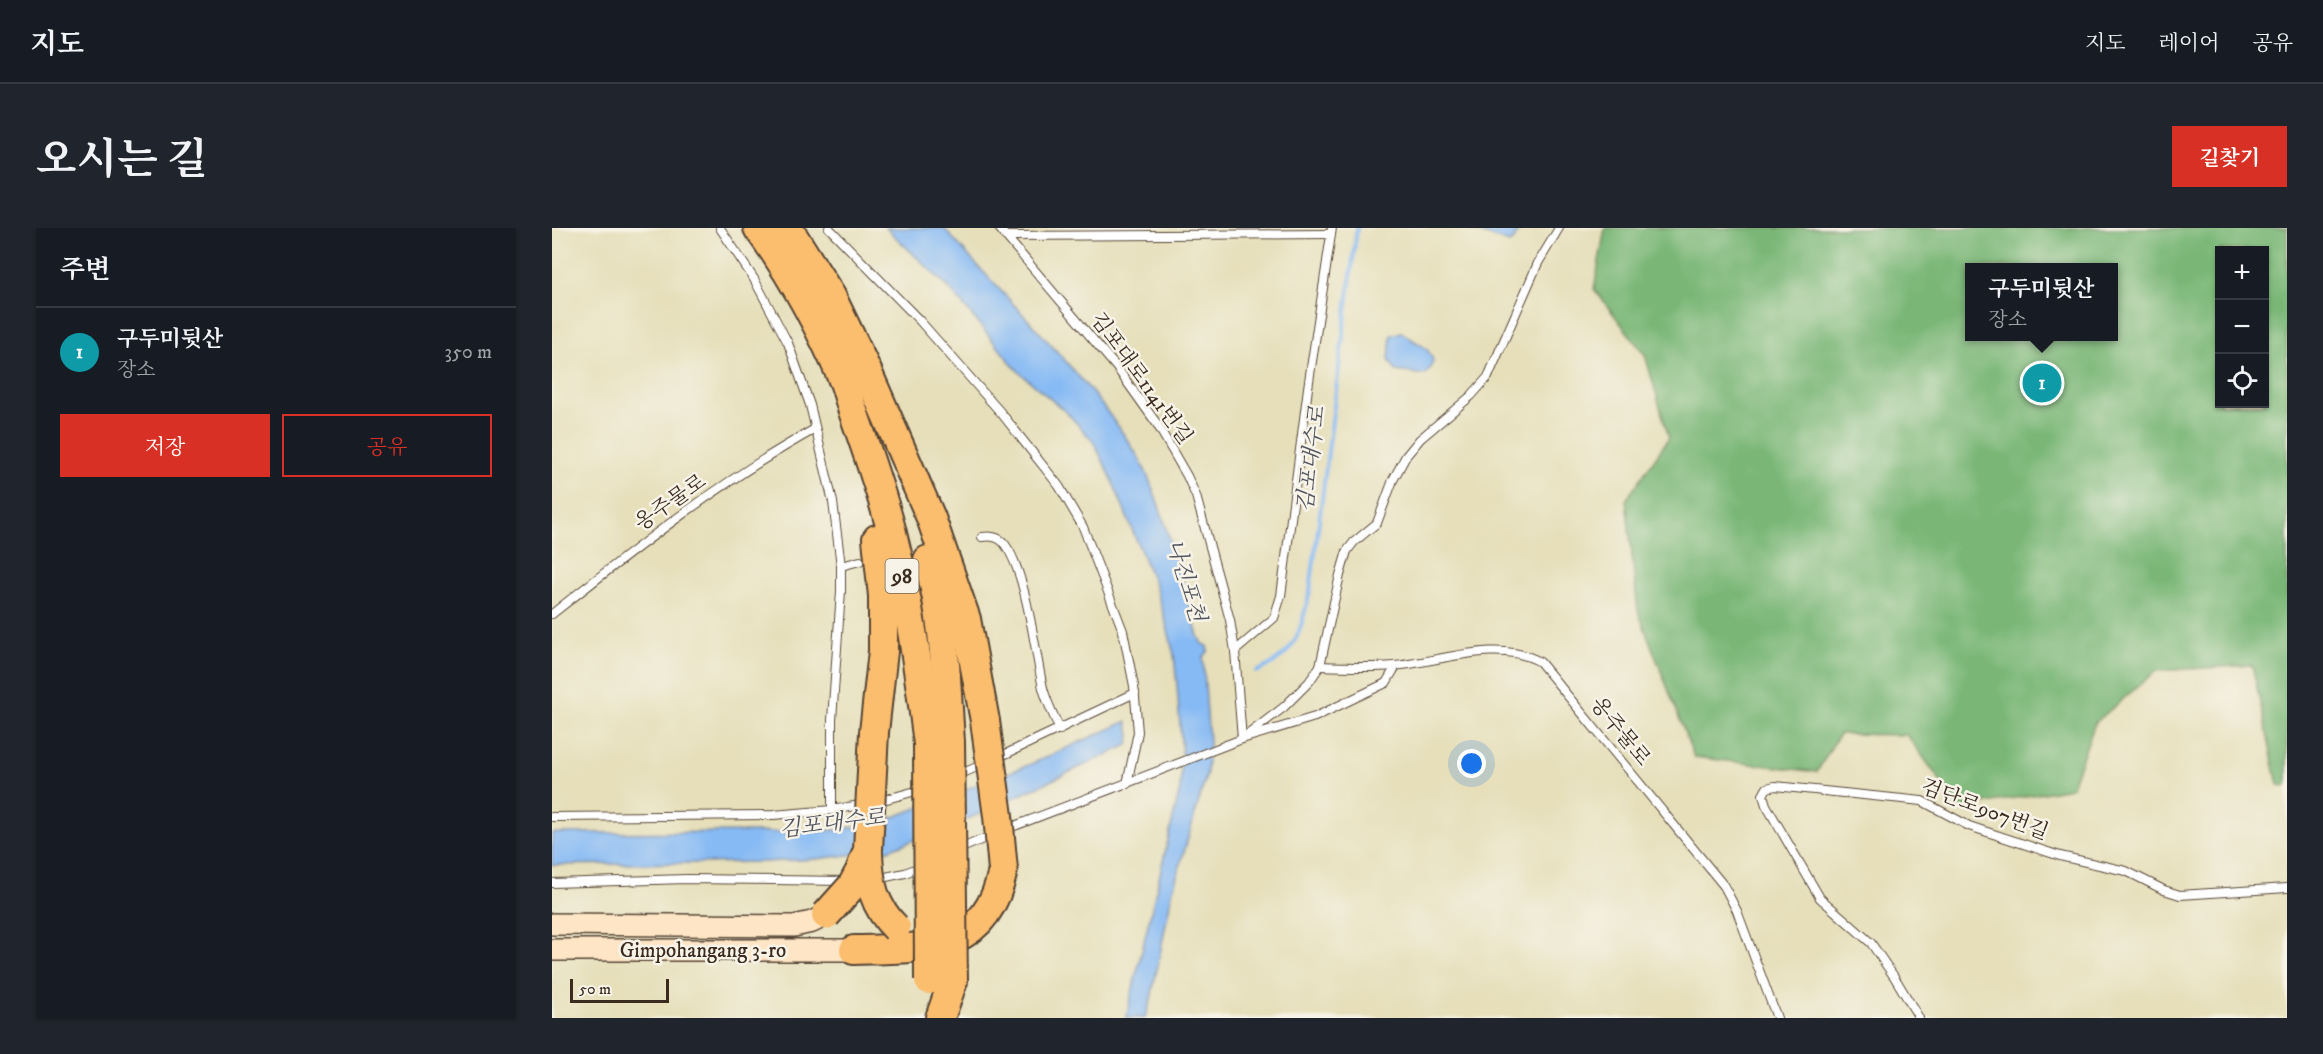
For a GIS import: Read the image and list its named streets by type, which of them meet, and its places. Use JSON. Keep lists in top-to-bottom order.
{
  "streets": {
    "highway": ["98"],
    "street": ["Gimpohangang 3-ro"],
    "lane": ["김포대로1141번길", "옹주물로", "검단로907번길"]
  },
  "water": ["김포대수로", "나진포천"],
  "scale_bar": "50 m",
  "page": {
    "header": "지도",
    "nav": ["지도", "레이어", "공유"],
    "title": "오시는 길",
    "buttons": [
      "길찾기",
      ["저장", "공유"]
    ],
    "heading": "주변",
    "map_buttons": ["+", "−"],
    "popup": ["구두미뒷산", "장소"],
    "list": [
      {
        "mark": "1",
        "name": "구두미뒷산",
        "note": "장소",
        "value": "350 m"
      }
    ],
    "pins": "1",
    "scale": "50 m"
  }
}
